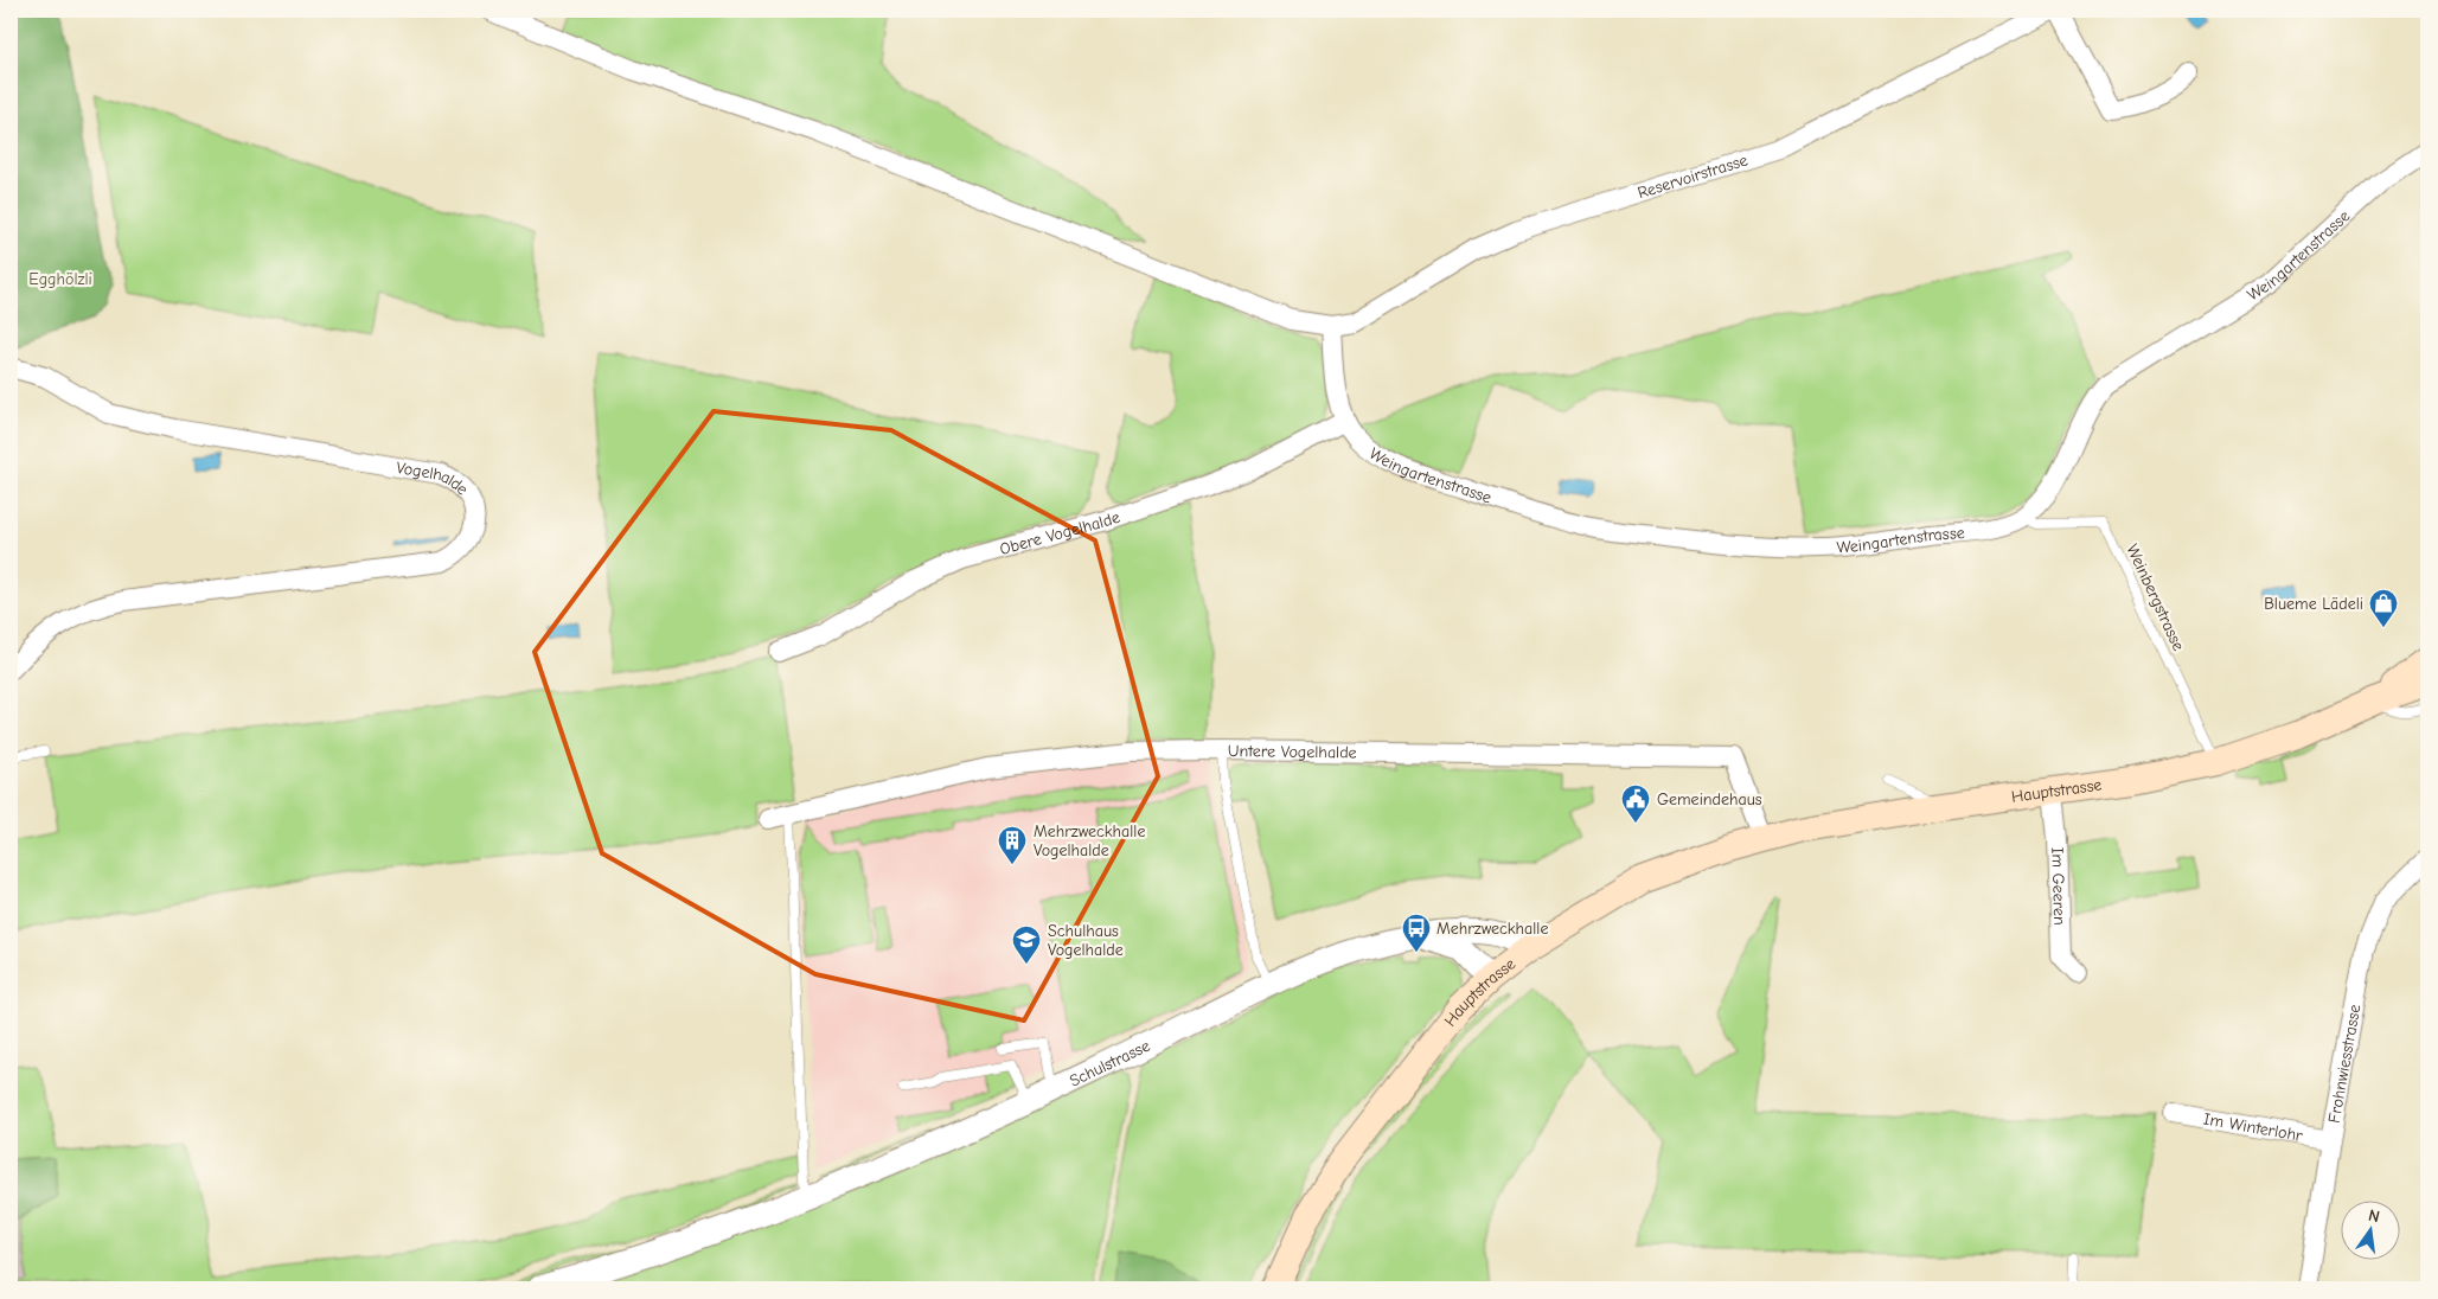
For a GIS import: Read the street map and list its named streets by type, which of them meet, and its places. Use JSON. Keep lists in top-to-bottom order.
{
  "streets": {
    "main road": ["Hauptstrasse"],
    "street": [
      "Reservoirstrasse",
      "Weingartenstrasse",
      "Vogelhalde",
      "Obere Vogelhalde",
      "Untere Vogelhalde",
      "Im Geeren",
      "Schulstrasse",
      "Frohnwiesstrasse",
      "Im Winterlohr"
    ],
    "lane": ["Weinbergstrasse"]
  },
  "crossings": [
    ["Reservoirstrasse", "Weingartenstrasse"],
    ["Weingartenstrasse", "Obere Vogelhalde"],
    ["Weingartenstrasse", "Weinbergstrasse"],
    ["Weinbergstrasse", "Hauptstrasse"],
    ["Untere Vogelhalde", "Hauptstrasse"],
    ["Hauptstrasse", "Im Geeren"],
    ["Hauptstrasse", "Schulstrasse"],
    ["Frohnwiesstrasse", "Im Winterlohr"]
  ],
  "parks": ["Egghölzli"],
  "places": {
    "shop": ["Blueme Lädeli"],
    "public building": ["Gemeindehaus"],
    "building": ["Mehrzweckhalle Vogelhalde"],
    "bus stop": ["Mehrzweckhalle"],
    "school or university": ["Schulhaus Vogelhalde"]
  },
  "north": "top"
}
